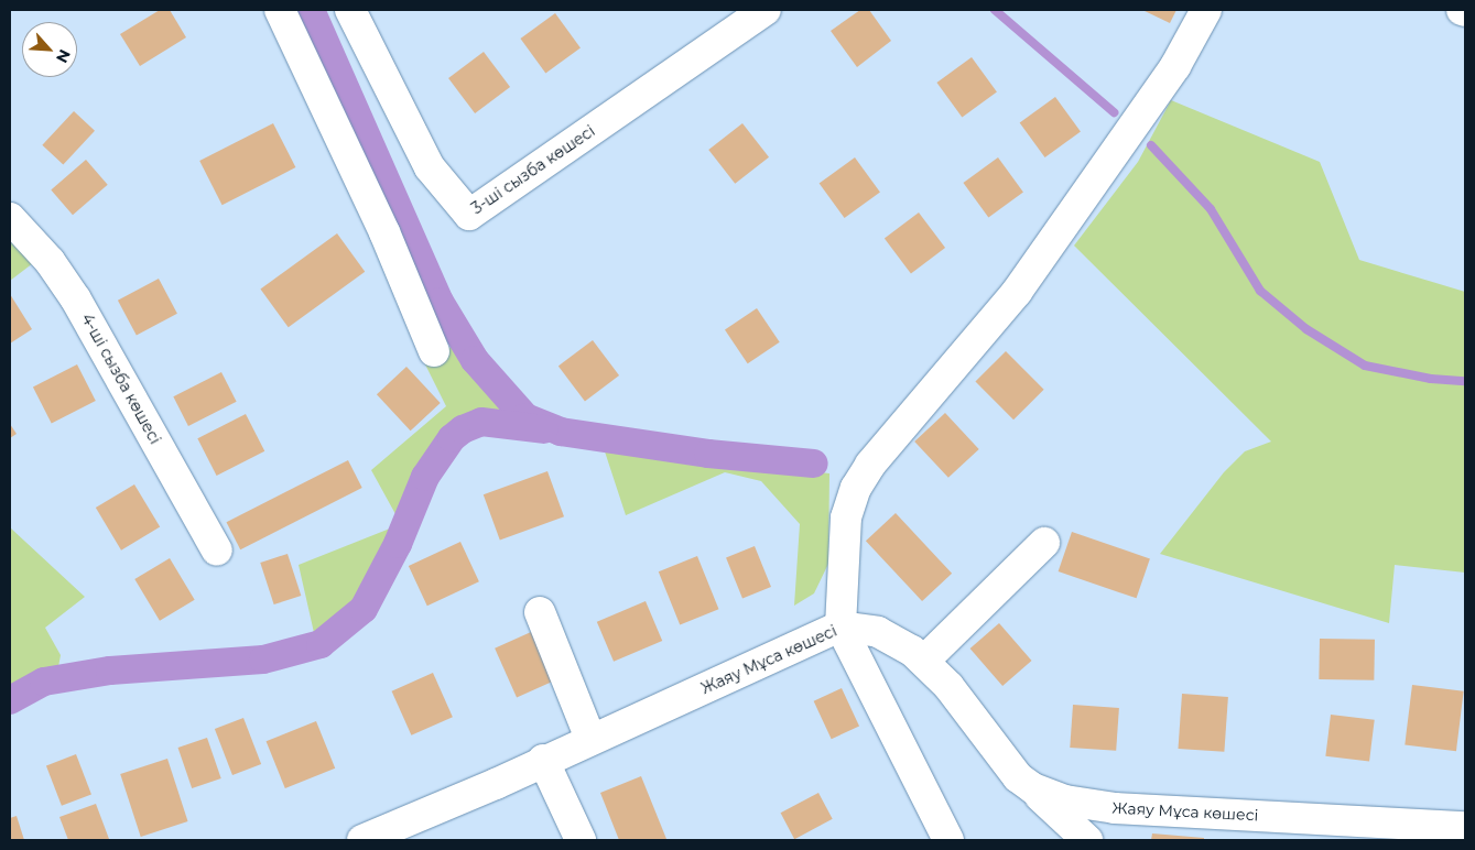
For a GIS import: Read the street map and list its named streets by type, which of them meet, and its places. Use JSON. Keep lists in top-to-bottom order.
{
  "streets": {
    "street": ["3-ші сызба көшесі", "4-ші сызба көшесі", "Жаяу Мұса көшесі"]
  },
  "north": "bottom right"
}
